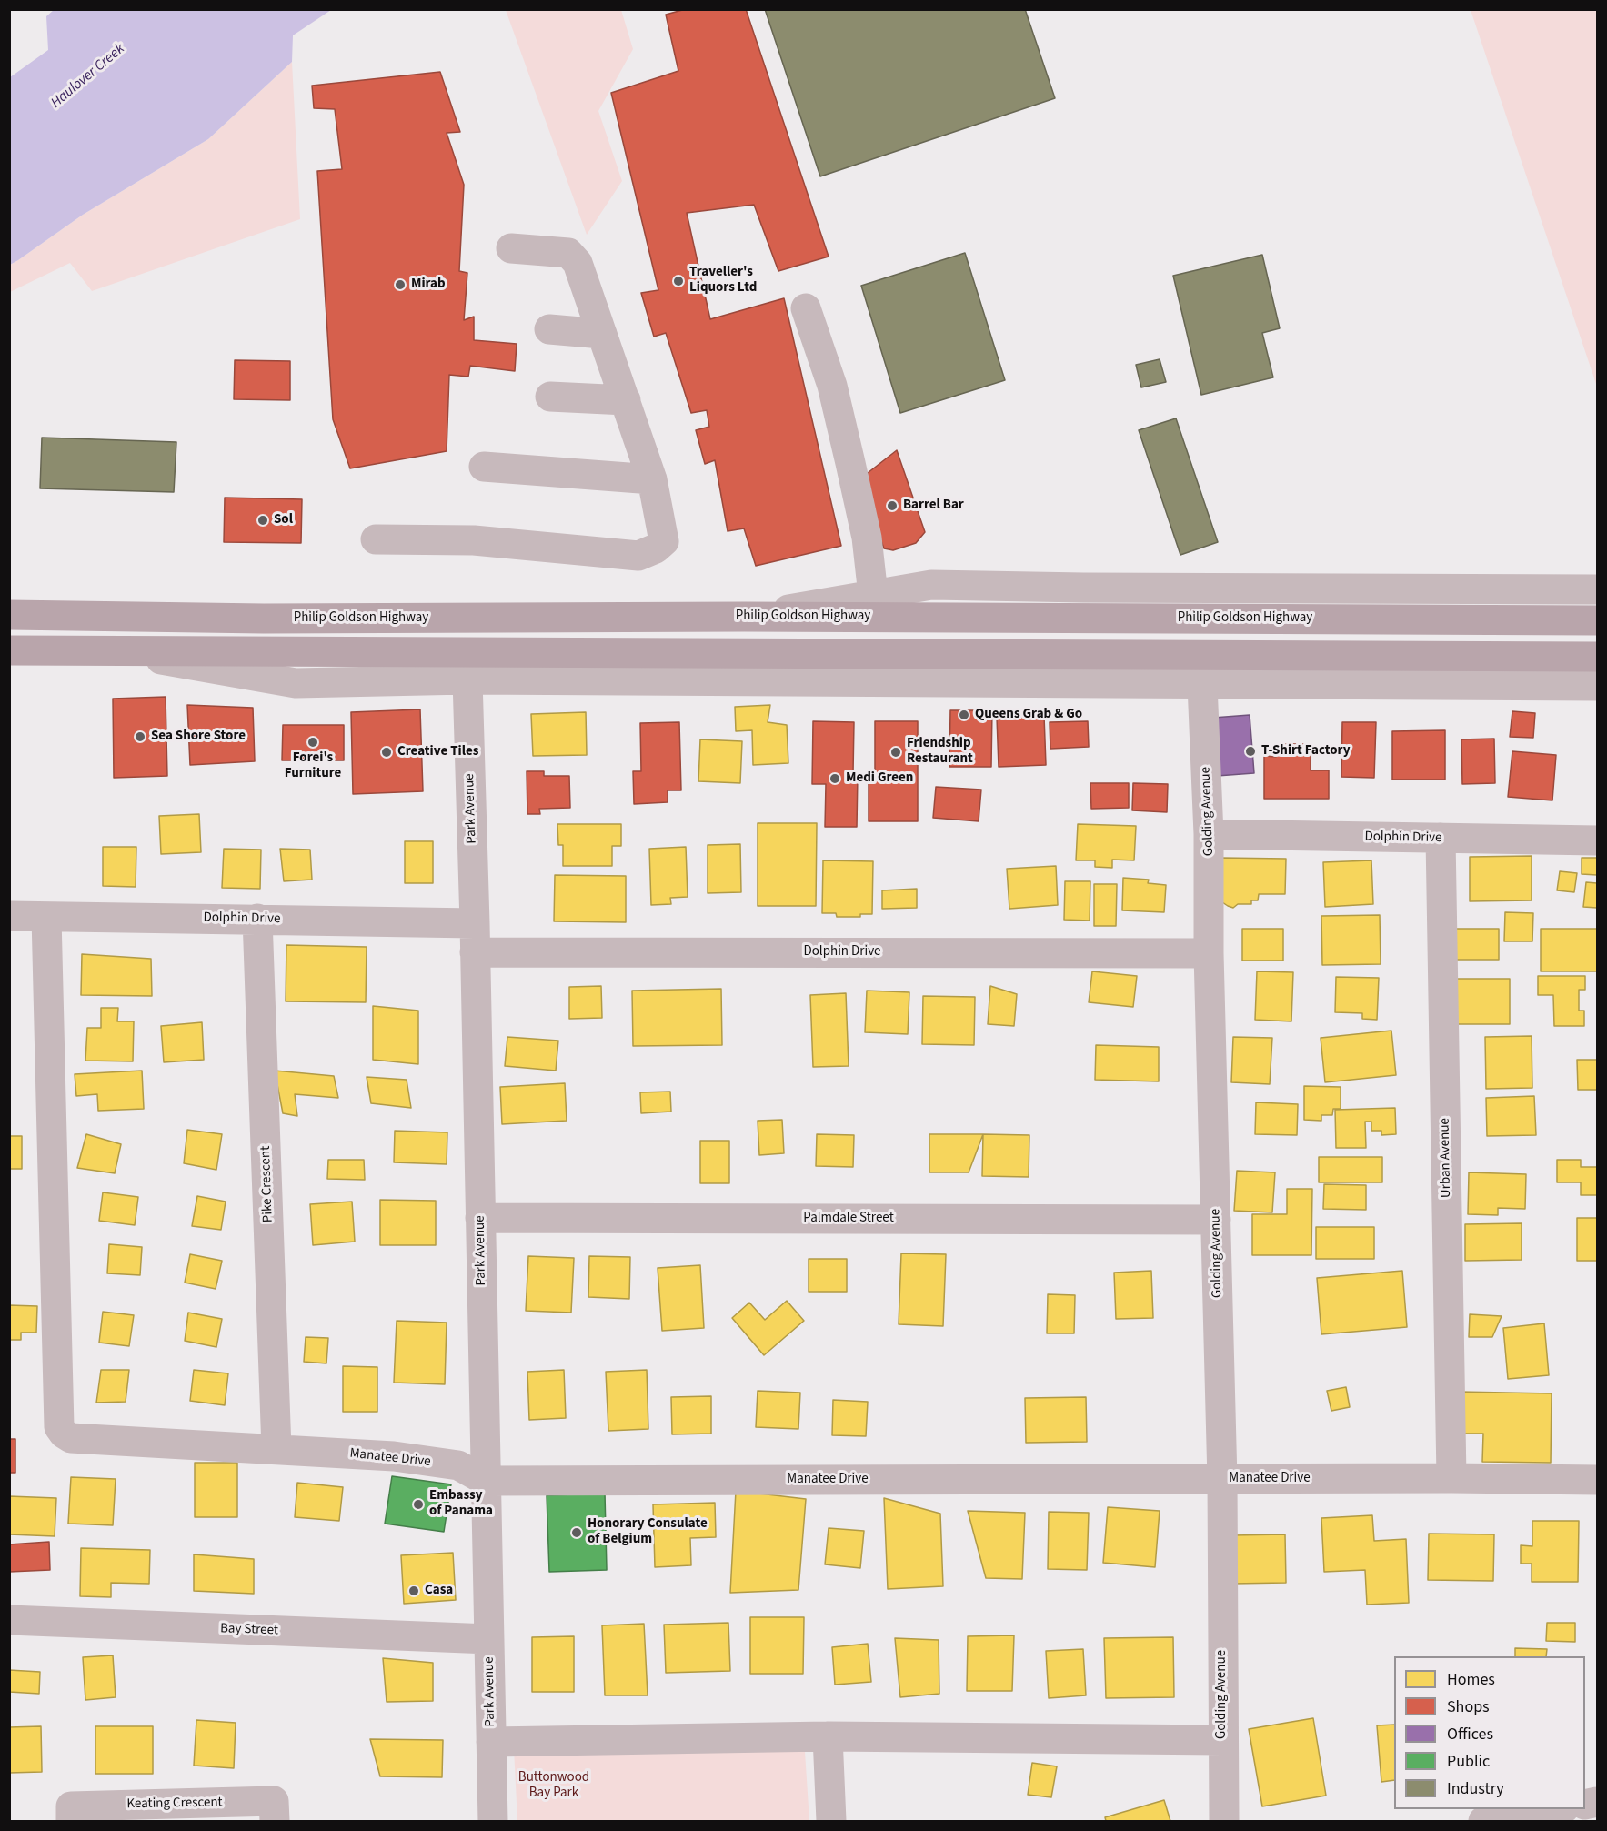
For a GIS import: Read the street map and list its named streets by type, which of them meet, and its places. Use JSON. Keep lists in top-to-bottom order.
{
  "streets": {
    "main road": ["Philip Goldson Highway"],
    "street": [
      "Park Avenue",
      "Golding Avenue",
      "Dolphin Drive",
      "Urban Avenue",
      "Pike Crescent",
      "Palmdale Street",
      "Manatee Drive",
      "Bay Street",
      "Keating Crescent"
    ]
  },
  "crossings": [
    ["Park Avenue", "Dolphin Drive"],
    ["Park Avenue", "Palmdale Street"],
    ["Park Avenue", "Manatee Drive"],
    ["Park Avenue", "Bay Street"],
    ["Golding Avenue", "Dolphin Drive"],
    ["Golding Avenue", "Palmdale Street"],
    ["Golding Avenue", "Manatee Drive"],
    ["Dolphin Drive", "Urban Avenue"],
    ["Dolphin Drive", "Pike Crescent"],
    ["Dolphin Drive", "Manatee Drive"],
    ["Urban Avenue", "Manatee Drive"],
    ["Pike Crescent", "Manatee Drive"]
  ],
  "water": ["Haulover Creek"],
  "parks": ["Buttonwood Bay Park"],
  "places": [
    "Traveller's Liquors Ltd",
    "Mirab",
    "Barrel Bar",
    "Sol",
    "Queens Grab & Go",
    "Sea Shore Store",
    "Forei's Furniture",
    "T-Shirt Factory",
    "Creative Tiles",
    "Friendship Restaurant",
    "Medi Green",
    "Embassy of Panama",
    "Honorary Consulate of Belgium",
    "Casa"
  ],
  "legend": [
    "Homes",
    "Shops",
    "Offices",
    "Public",
    "Industry"
  ]
}
